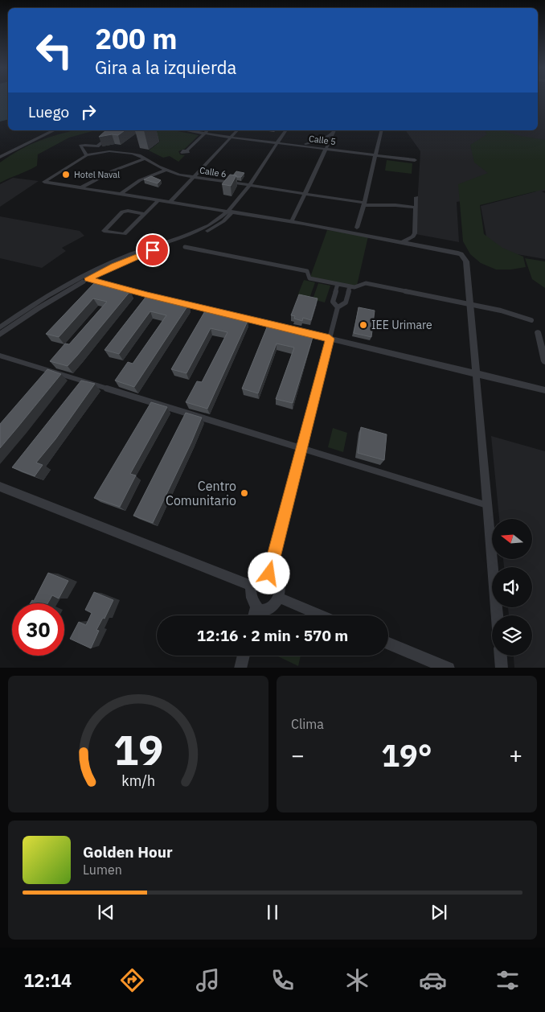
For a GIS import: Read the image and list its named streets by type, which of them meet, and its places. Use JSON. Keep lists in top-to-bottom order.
{
  "streets": {
    "street": ["Calle 5", "Calle 6"]
  },
  "places": ["Hotel Naval", "IEE Urimare", "Centro Comunitario"],
  "north": "left",
  "page": {
    "turn": ["200 m", "Gira a la izquierda"],
    "then": "Luego",
    "limit": "30",
    "trip": "12:16 · 2 min · 570 m",
    "tile": "Clima",
    "heat": ["−", "19°", "+"],
    "song": ["Golden Hour", "Lumen"],
    "tabs": "12:14",
    "gauge": ["19", "km/h"]
  }
}
